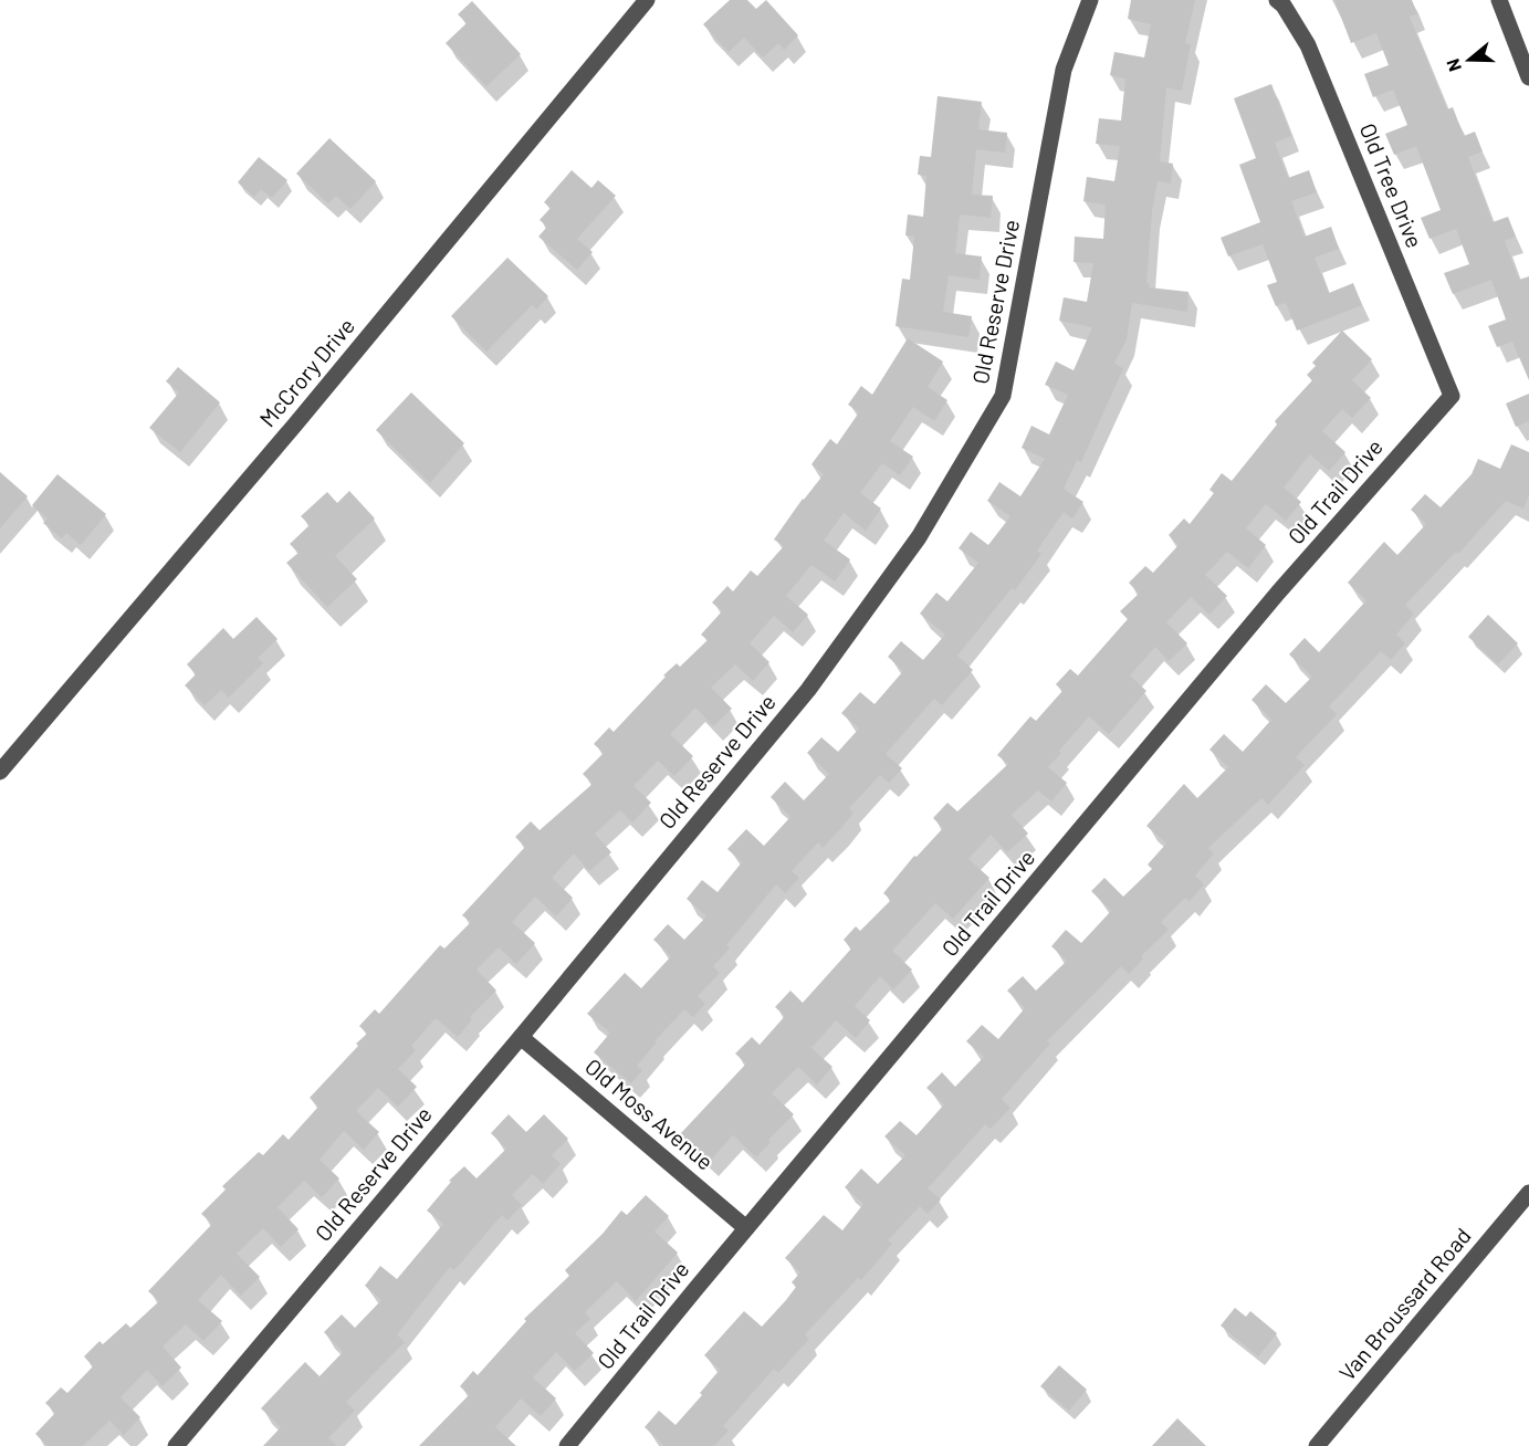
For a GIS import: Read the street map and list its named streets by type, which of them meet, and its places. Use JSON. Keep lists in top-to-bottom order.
{
  "streets": {
    "street": [
      "Old Tree Drive",
      "Old Reserve Drive",
      "McCrory Drive",
      "Old Trail Drive",
      "Old Moss Avenue",
      "Van Broussard Road"
    ]
  },
  "crossings": [
    ["Old Tree Drive", "Old Trail Drive"],
    ["Old Reserve Drive", "Old Moss Avenue"],
    ["Old Trail Drive", "Old Moss Avenue"]
  ],
  "north": "left"
}
